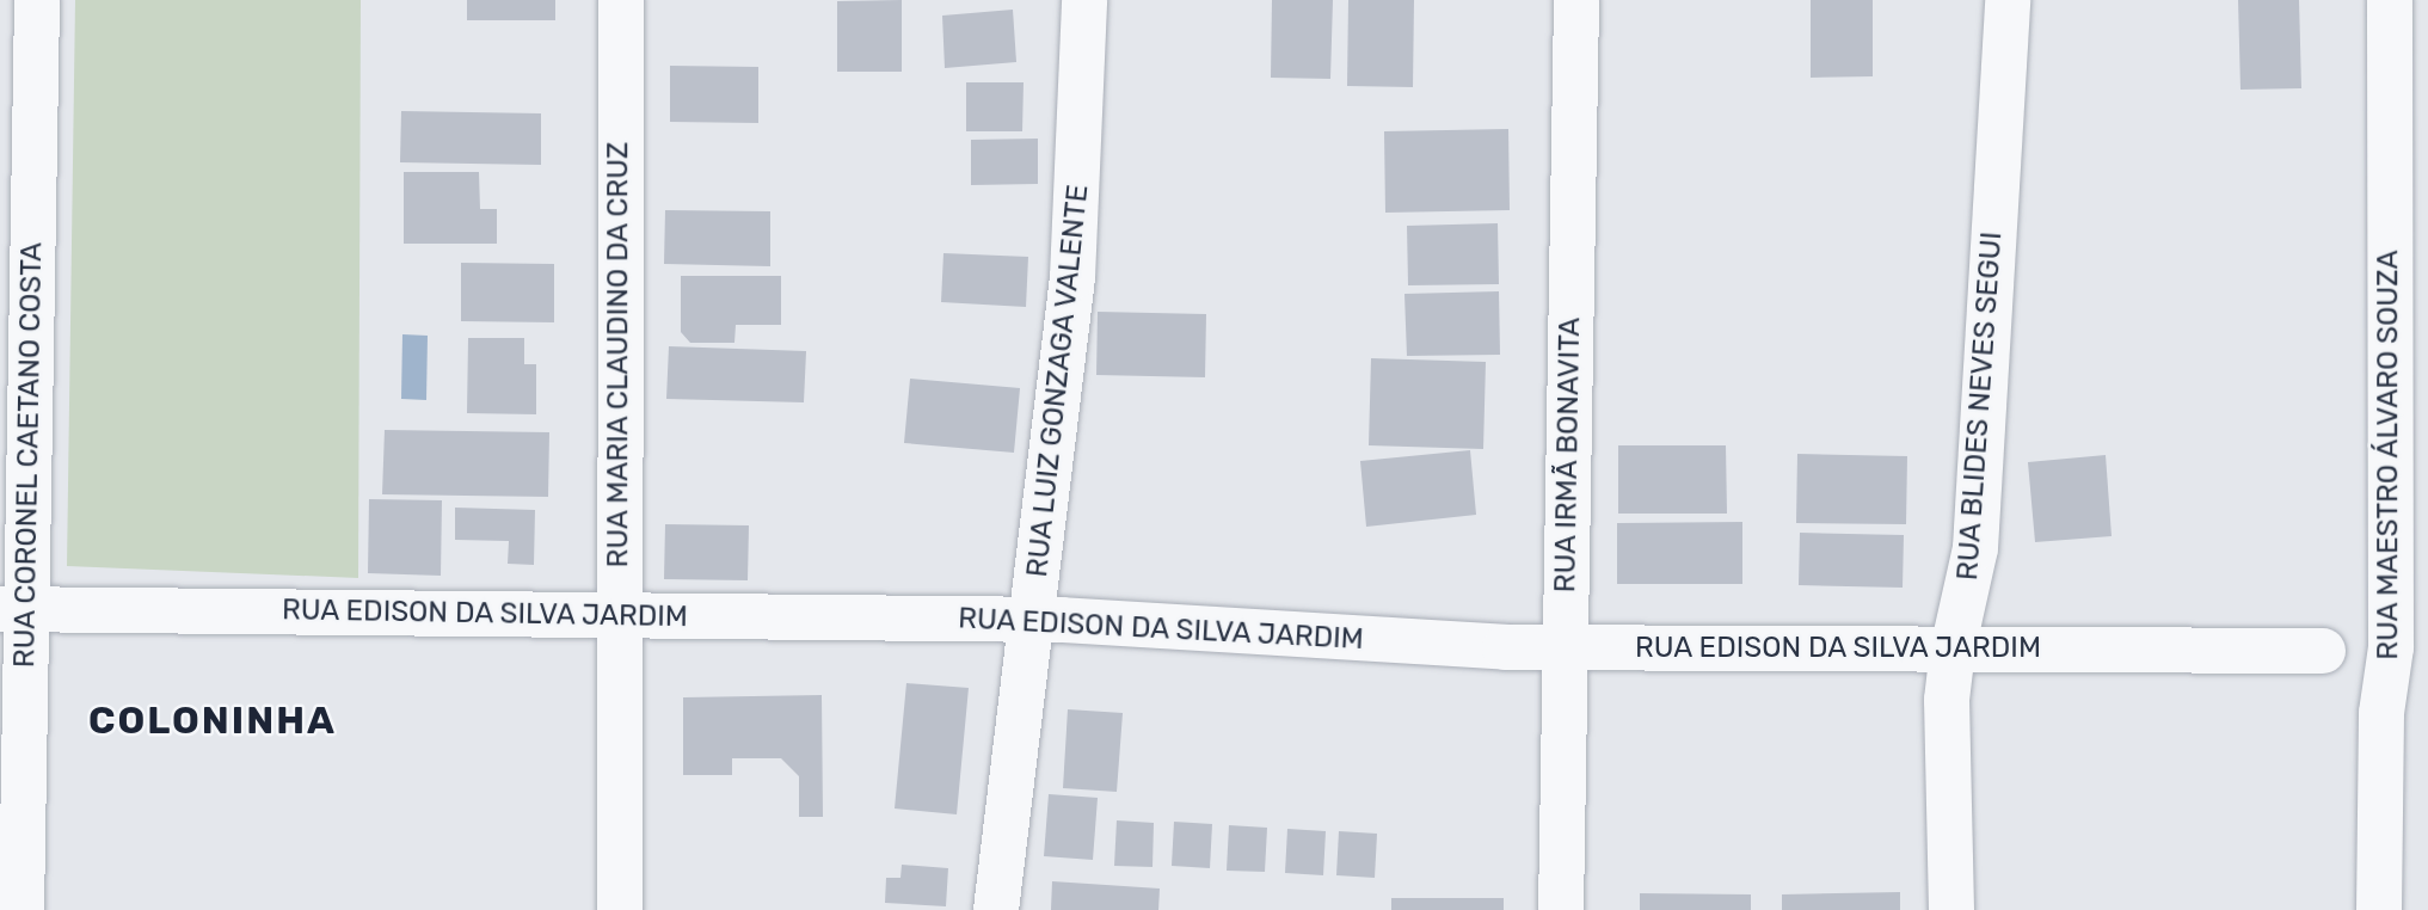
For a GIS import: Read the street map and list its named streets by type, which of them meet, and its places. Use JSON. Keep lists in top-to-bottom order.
{
  "streets": {
    "street": [
      "RUA MARIA CLAUDINO DA CRUZ",
      "RUA LUIZ GONZAGA VALENTE",
      "RUA BLIDES NEVES SEGUI",
      "RUA CORONEL CAETANO COSTA",
      "RUA IRMÃ BONAVITA",
      "RUA MAESTRO ÁLVARO SOUZA",
      "RUA EDISON DA SILVA JARDIM"
    ]
  },
  "crossings": [
    ["RUA MARIA CLAUDINO DA CRUZ", "RUA EDISON DA SILVA JARDIM"],
    ["RUA LUIZ GONZAGA VALENTE", "RUA EDISON DA SILVA JARDIM"],
    ["RUA BLIDES NEVES SEGUI", "RUA EDISON DA SILVA JARDIM"],
    ["RUA CORONEL CAETANO COSTA", "RUA EDISON DA SILVA JARDIM"],
    ["RUA IRMÃ BONAVITA", "RUA EDISON DA SILVA JARDIM"]
  ],
  "districts": ["COLONINHA"]
}
